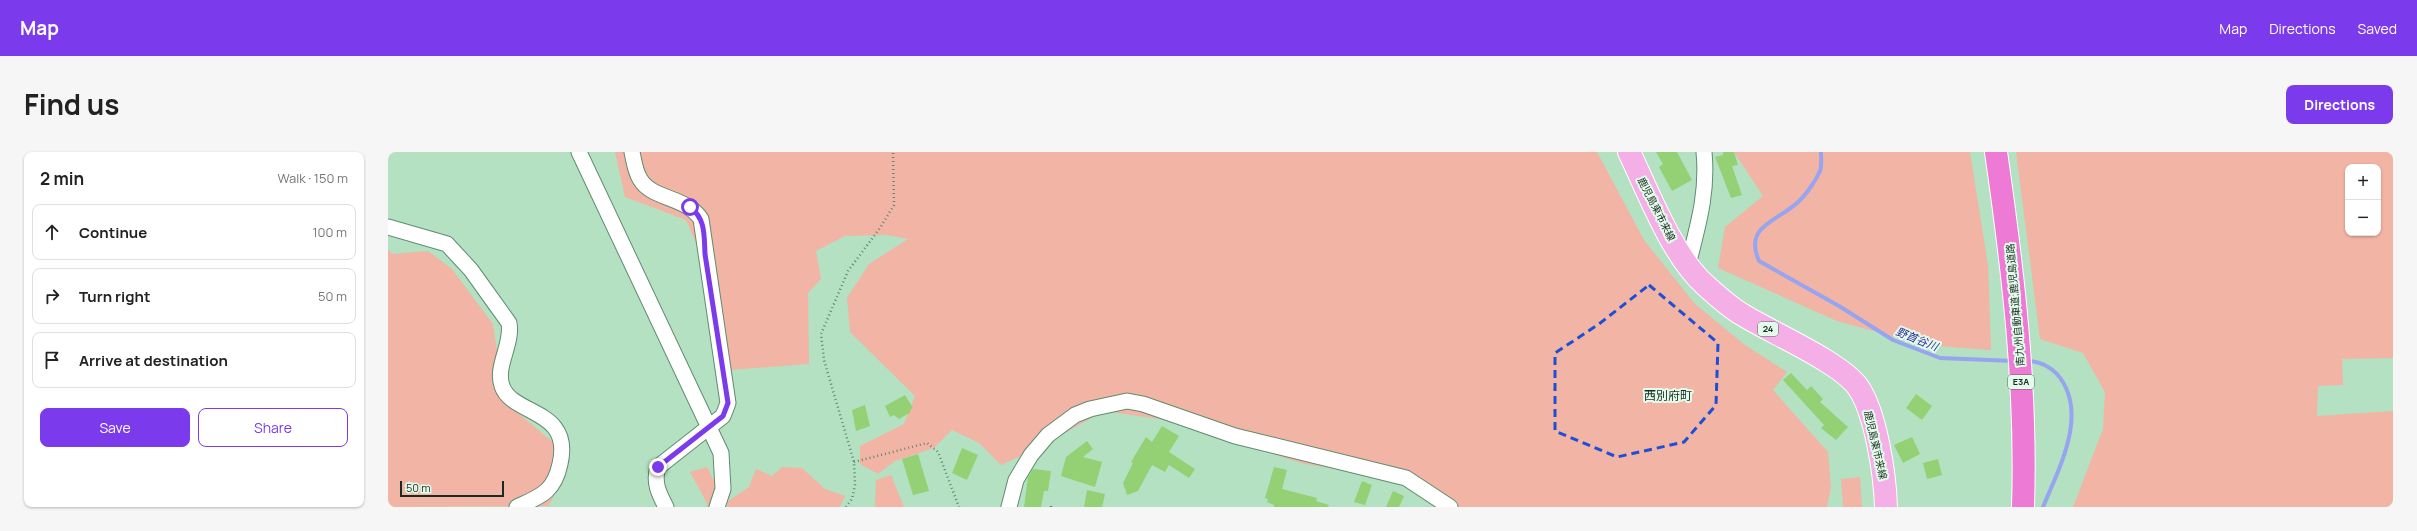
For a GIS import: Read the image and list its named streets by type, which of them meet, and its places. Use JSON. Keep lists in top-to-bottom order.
{
  "streets": {
    "highway": ["南九州自動車道;鹿児島道路", "E3A"],
    "main road": ["鹿児島東市来線", "24"]
  },
  "districts": ["西別府町"],
  "water": ["野首谷川"],
  "scale_bar": "50 m",
  "page": {
    "header": "Map",
    "nav": ["Map", "Directions", "Saved"],
    "title": "Find us",
    "buttons": [
      "Directions",
      ["Save", "Share"]
    ],
    "heading": ["2 min", "Walk · 150 m"],
    "map_buttons": ["+", "−"],
    "list": [
      ["Continue", "100 m"],
      ["Turn right", "50 m"],
      "Arrive at destination"
    ],
    "scale": "50 m"
  }
}
